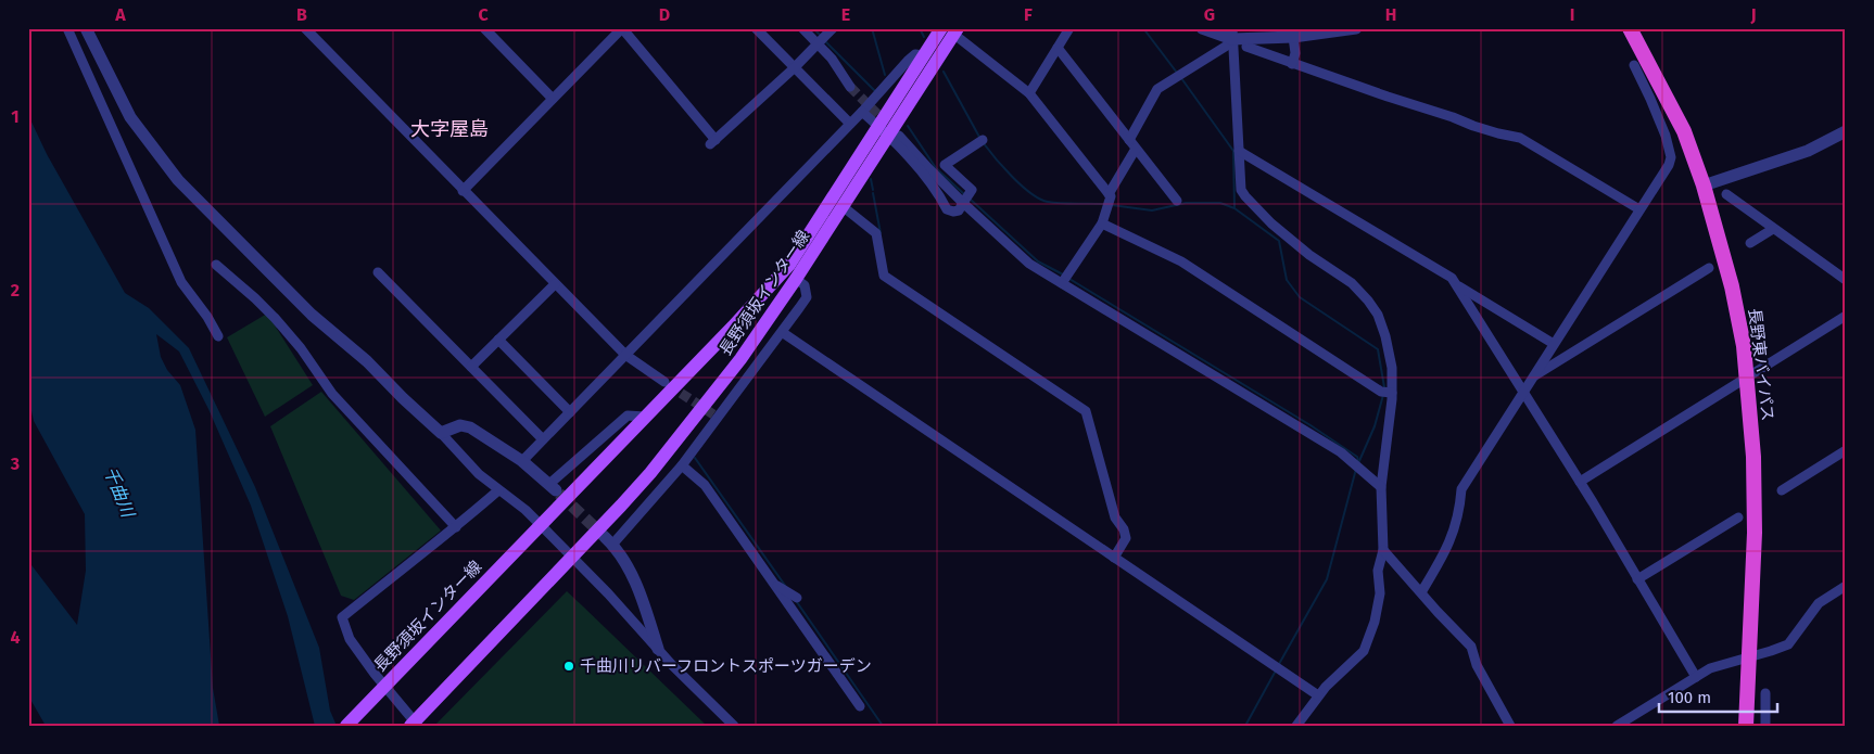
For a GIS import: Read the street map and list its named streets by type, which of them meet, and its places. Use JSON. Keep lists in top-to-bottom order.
{
  "streets": {
    "highway": ["長野東バイパス"],
    "main road": ["長野須坂インター線"]
  },
  "districts": ["大字屋島"],
  "water": ["千曲川"],
  "places": ["千曲川リバーフロントスポーツガーデン"],
  "scale_bar": "100 m",
  "grid": {
    "columns": [
      "A",
      "B",
      "C",
      "D",
      "E",
      "F",
      "G",
      "H",
      "I",
      "J"
    ],
    "rows": [
      "1",
      "2",
      "3",
      "4"
    ]
  }
}
